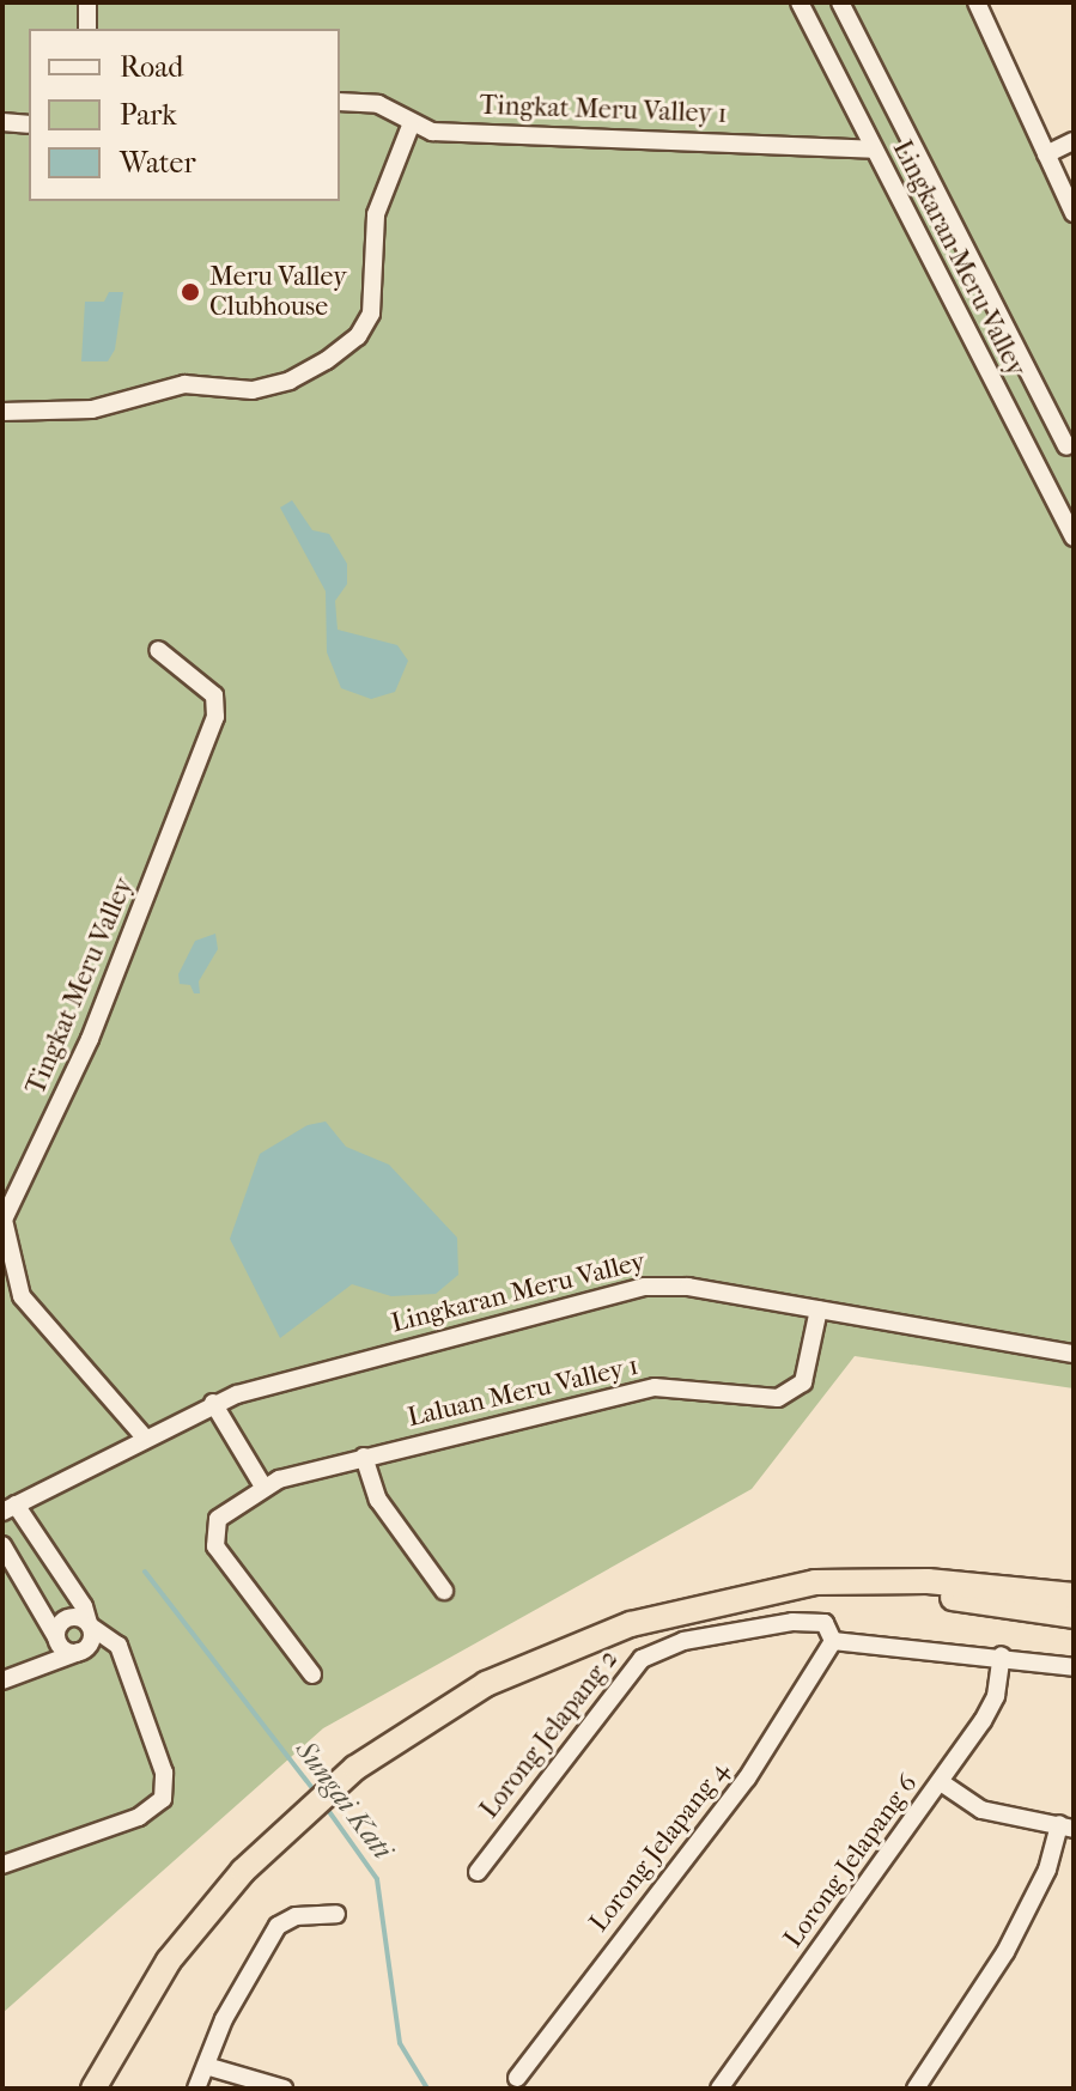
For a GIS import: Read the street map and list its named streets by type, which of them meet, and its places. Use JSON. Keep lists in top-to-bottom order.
{
  "streets": {
    "street": [
      "Tingkat Meru Valley 1",
      "Lingkaran Meru Valley",
      "Tingkat Meru Valley",
      "Laluan Meru Valley 1",
      "Lorong Jelapang 2",
      "Lorong Jelapang 4",
      "Lorong Jelapang 6"
    ]
  },
  "crossings": [
    ["Tingkat Meru Valley 1", "Lingkaran Meru Valley"],
    ["Lingkaran Meru Valley", "Tingkat Meru Valley"],
    ["Lingkaran Meru Valley", "Laluan Meru Valley 1"],
    ["Lorong Jelapang 2", "Lorong Jelapang 4"]
  ],
  "water": ["Sungai Kati"],
  "places": ["Meru Valley Clubhouse"],
  "legend": ["Road", "Park", "Water"]
}
